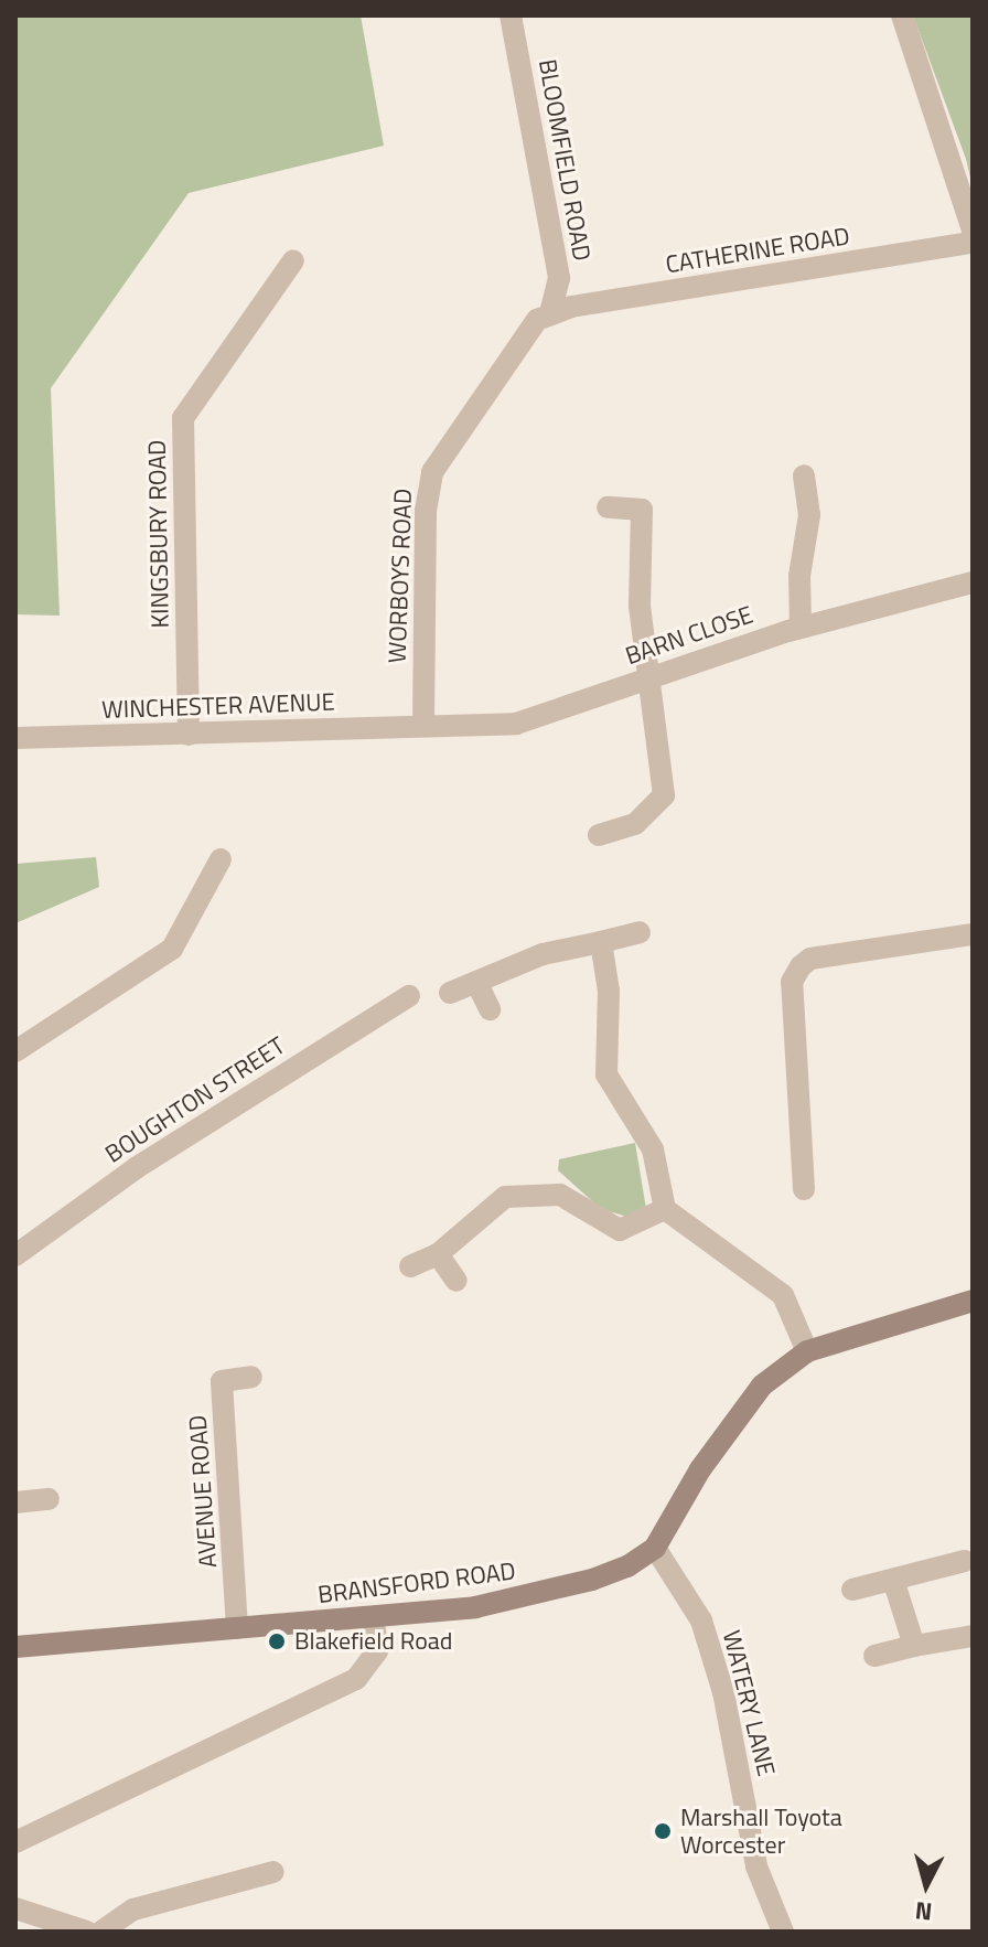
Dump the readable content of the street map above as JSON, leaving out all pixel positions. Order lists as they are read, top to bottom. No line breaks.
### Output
{"streets":{"main road":["BRANSFORD ROAD"],"street":["BLOOMFIELD ROAD","CATHERINE ROAD","KINGSBURY ROAD","WORBOYS ROAD","BARN CLOSE","WINCHESTER AVENUE","BOUGHTON STREET","AVENUE ROAD","WATERY LANE"]},"crossings":[["BLOOMFIELD ROAD","CATHERINE ROAD"],["BLOOMFIELD ROAD","WORBOYS ROAD"],["CATHERINE ROAD","WORBOYS ROAD"],["KINGSBURY ROAD","WINCHESTER AVENUE"],["WORBOYS ROAD","BARN CLOSE"],["WORBOYS ROAD","WINCHESTER AVENUE"],["BARN CLOSE","WINCHESTER AVENUE"],["AVENUE ROAD","BRANSFORD ROAD"],["BRANSFORD ROAD","WATERY LANE"]],"places":["Blakefield Road","Marshall Toyota Worcester"],"north":"bottom"}
